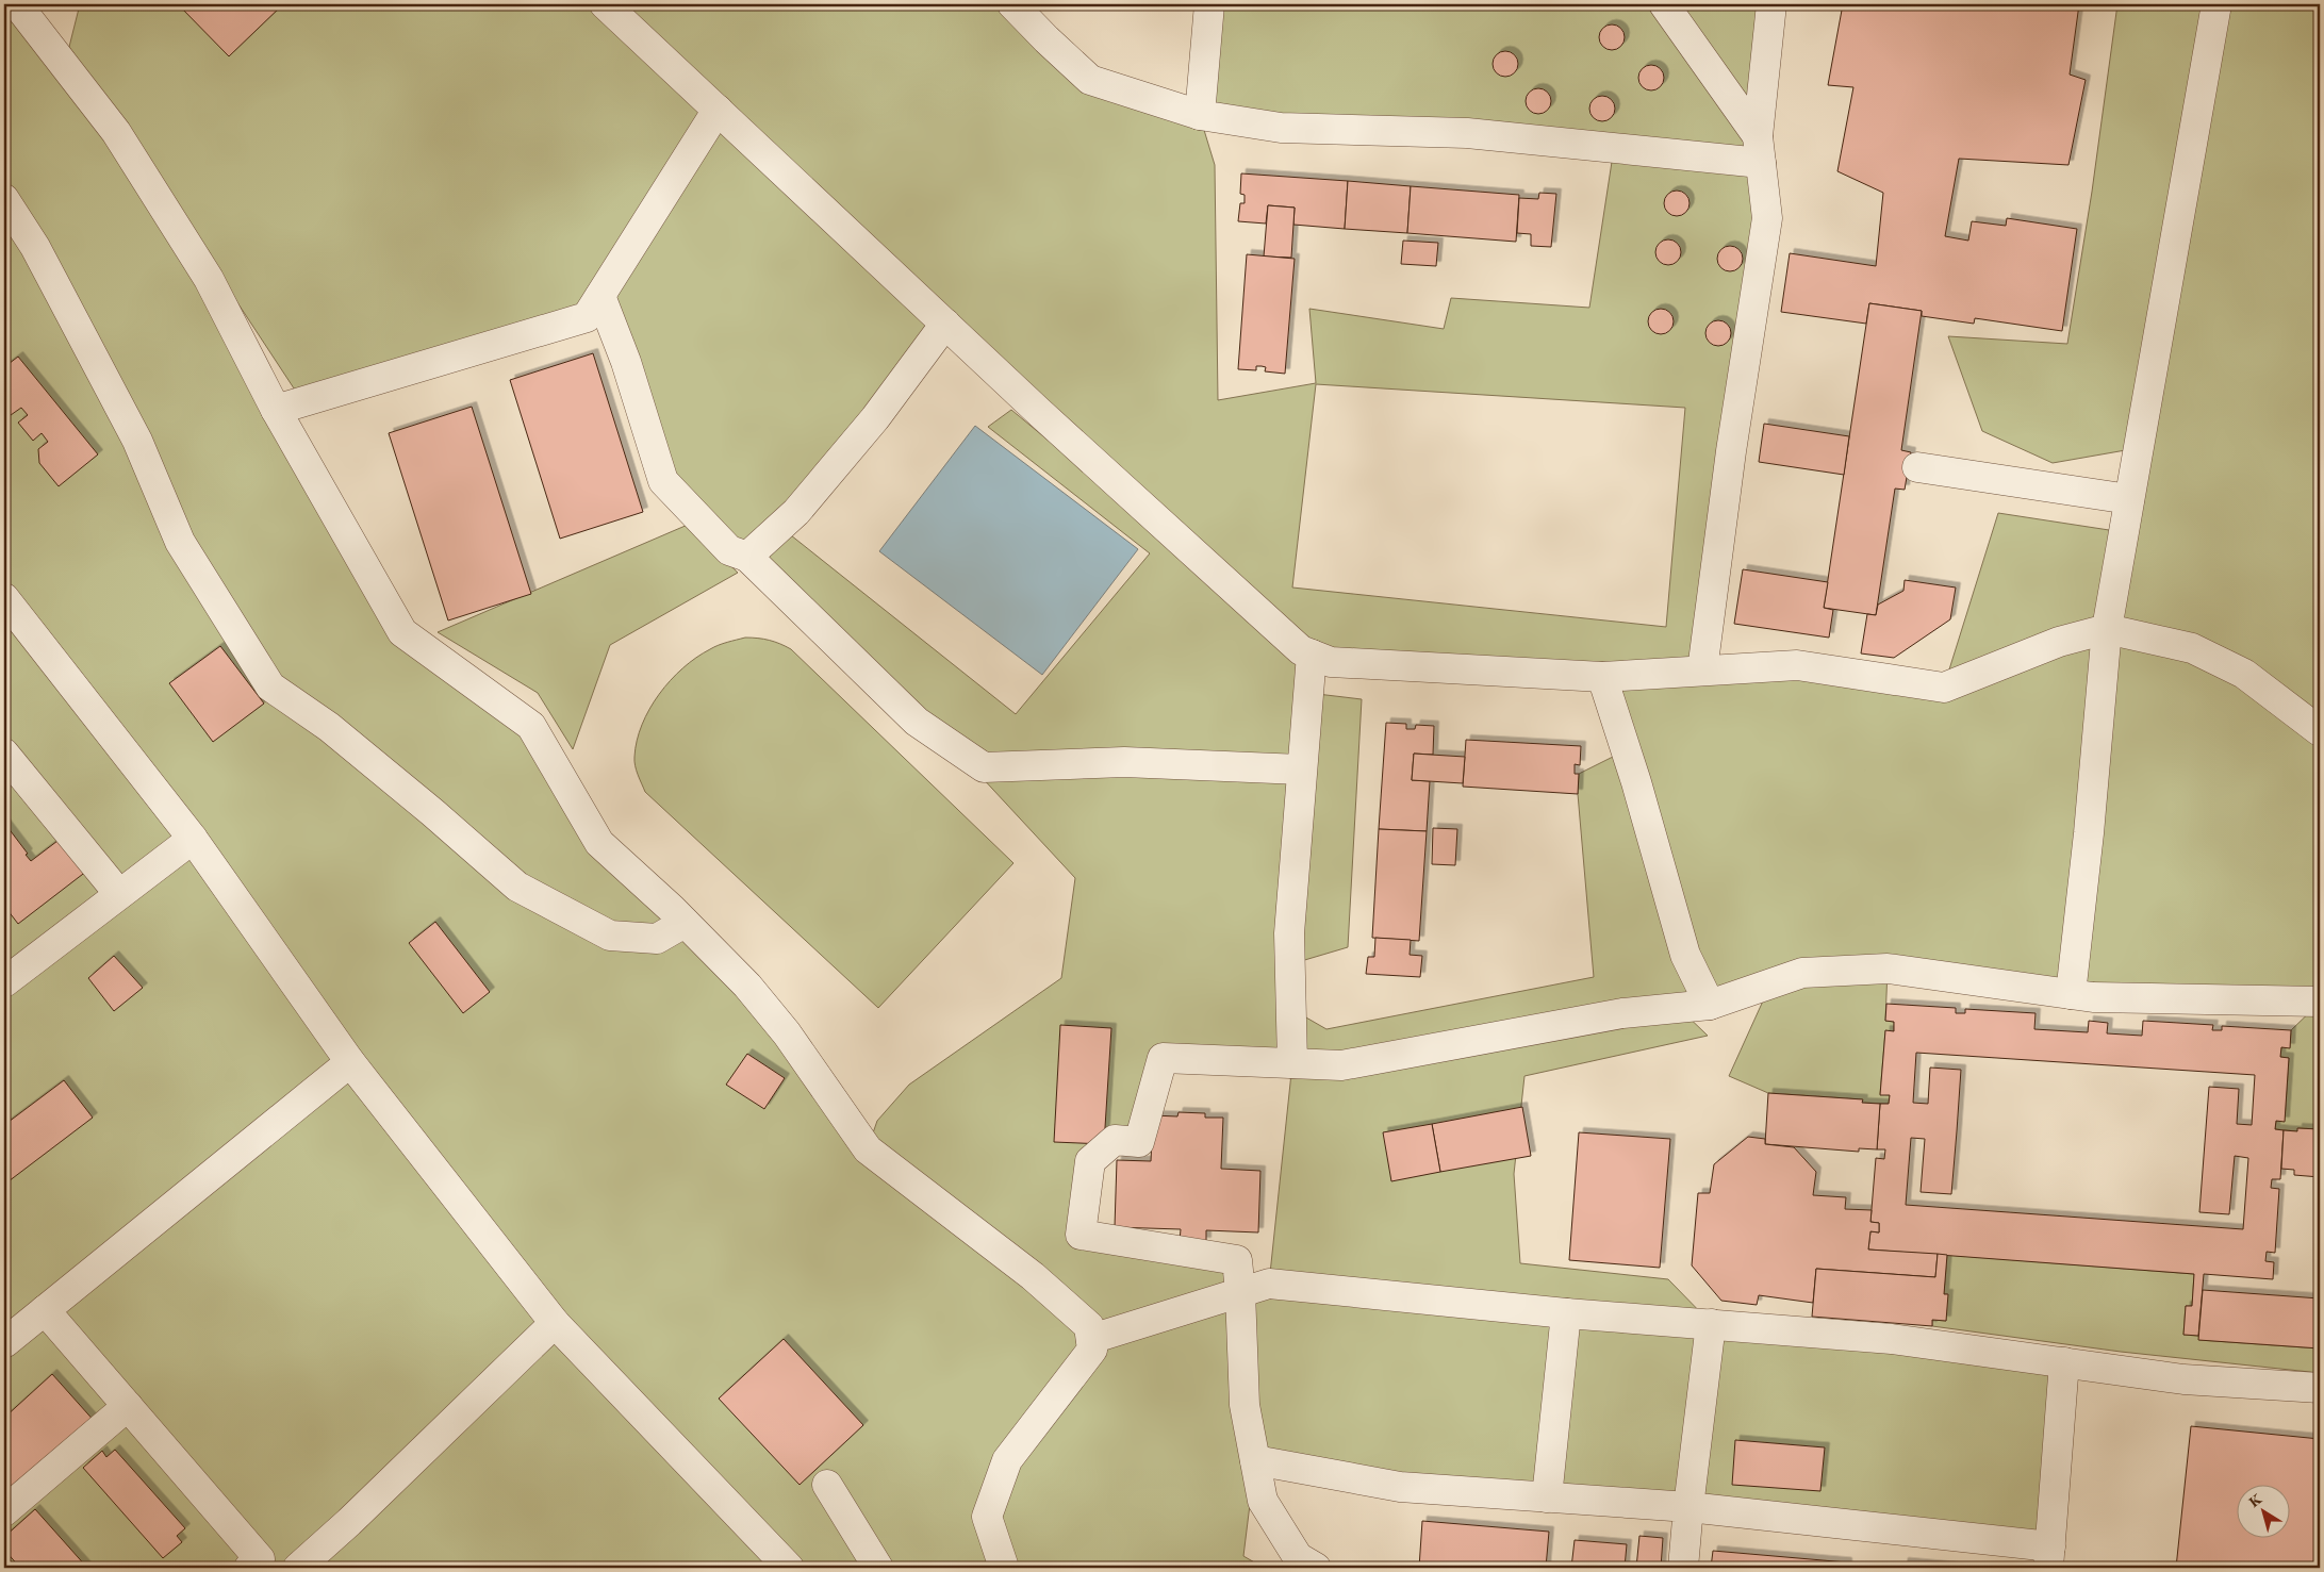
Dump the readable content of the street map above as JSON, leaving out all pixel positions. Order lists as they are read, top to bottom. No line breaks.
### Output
{"north":"top left"}
